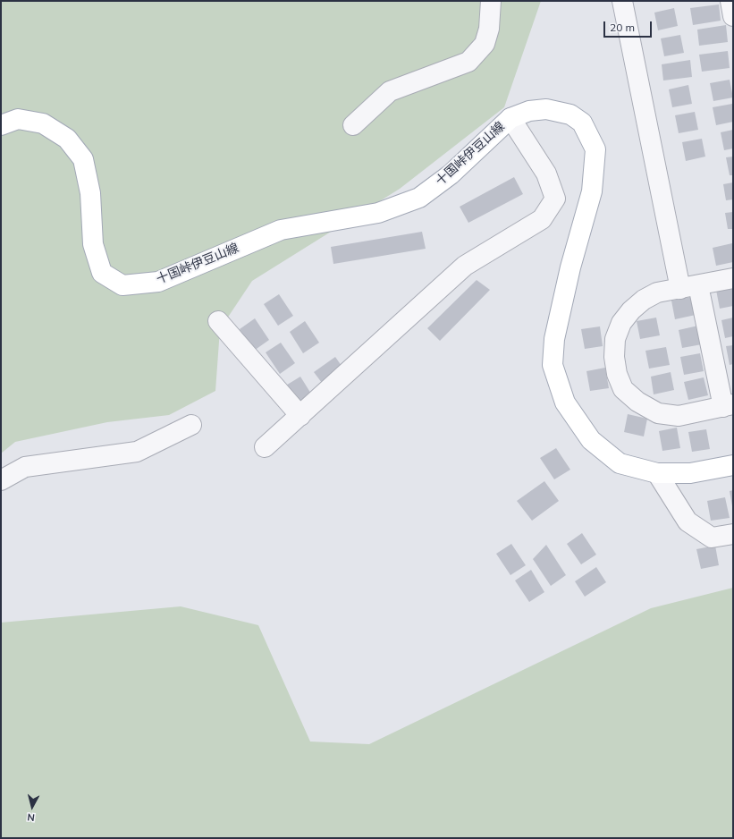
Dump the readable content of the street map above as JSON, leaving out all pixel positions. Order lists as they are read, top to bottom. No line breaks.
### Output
{"streets":{"main road":["十国峠伊豆山線"]},"scale_bar":"20 m","north":"bottom"}
